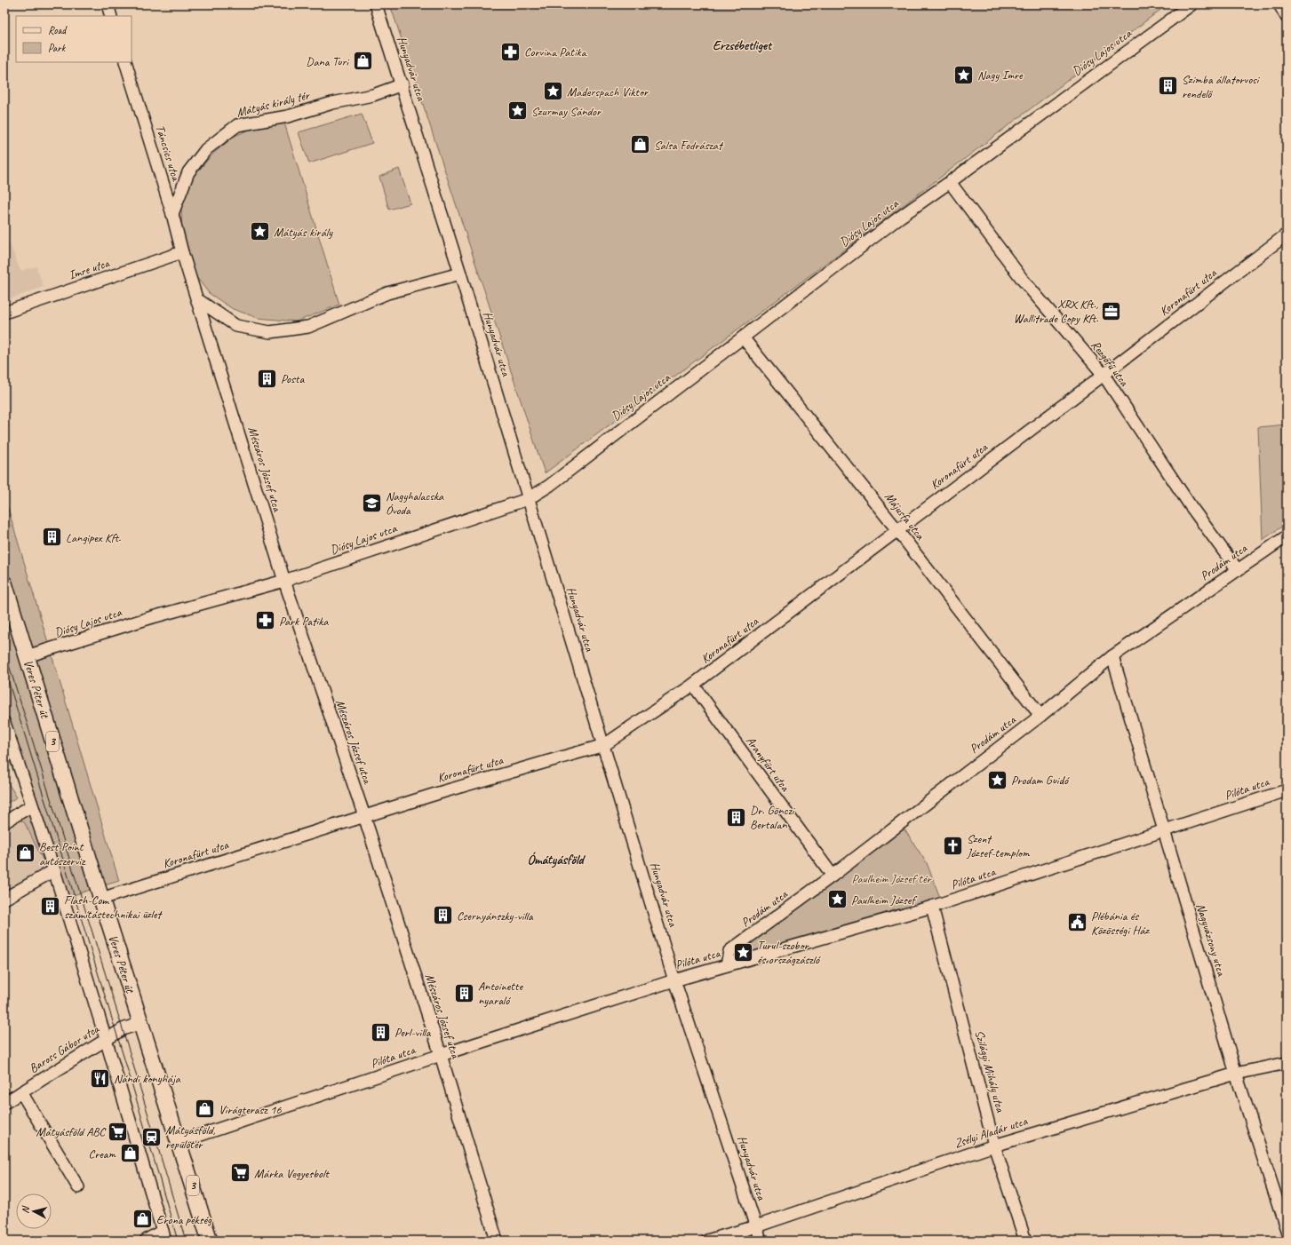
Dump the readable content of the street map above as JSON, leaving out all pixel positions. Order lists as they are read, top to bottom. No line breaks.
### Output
{"streets":{"main road":["Veres Péter út","3"],"street":["Diósy Lajos utca","Hunyadvár utca","Mátyás király tér","Táncsics utca","Imre utca","Koronafürt utca","Rezgőfű utca","Mészáros József utca","Májusfa utca","Prodám utca","Aranyfürt utca","Pilóta utca","Nagyvázsony utca","Baross Gábor utca","Szilágyi Mihály utca","Zsélyi Aladár utca"]},"crossings":[["Diósy Lajos utca","Hunyadvár utca"],["Diósy Lajos utca","Rezgőfű utca"],["Diósy Lajos utca","Mészáros József utca"],["Diósy Lajos utca","Májusfa utca"],["Diósy Lajos utca","Veres Péter út"],["Hunyadvár utca","Mátyás király tér"],["Hunyadvár utca","Koronafürt utca"],["Hunyadvár utca","Pilóta utca"],["Hunyadvár utca","Zsélyi Aladár utca"],["Mátyás király tér","Táncsics utca"],["Táncsics utca","Imre utca"],["Táncsics utca","Mészáros József utca"],["Imre utca","Mészáros József utca"],["Koronafürt utca","Rezgőfű utca"],["Koronafürt utca","Mészáros József utca"],["Koronafürt utca","Májusfa utca"],["Koronafürt utca","Veres Péter út"],["Koronafürt utca","Aranyfürt utca"],["Rezgőfű utca","Prodám utca"],["Mészáros József utca","Pilóta utca"],["Májusfa utca","Prodám utca"],["Prodám utca","Aranyfürt utca"],["Prodám utca","Pilóta utca"],["Prodám utca","Nagyvázsony utca"],["Veres Péter út","Pilóta utca"],["Veres Péter út","Baross Gábor utca"],["Pilóta utca","Nagyvázsony utca"],["Pilóta utca","Szilágyi Mihály utca"],["Nagyvázsony utca","Zsélyi Aladár utca"],["Szilágyi Mihály utca","Zsélyi Aladár utca"]],"districts":["Erzsébetliget","Ómátyásföld"],"parks":["Paulheim József tér"],"places":{"pharmacy":["Corvina Patika","Park Patika"],"shop":["Dana Turi","Salsa Fodrászat","Best Point autószerviz","Virágterasz 16","Cream","Erona pékség"],"place":["Nagy Imre","Maderspach Viktor","Szurmay Sándor","Mátyás király","Prodam Guidó","Paulheim József","Turul-szobor és országzászló"],"building":["Szimba állatorvosi rendelő","Posta","Langipex Kft.","Dr. Gönczi Bertalan","Flash-Com számítástechnikai üzlet","Csernyánszky-villa","Antoinette nyaraló","Perl-villa"],"office":["XRX Kft., Wallitrade Copy Kft."],"school or university":["Nagyhalacska Óvoda"],"church":["Szent József-templom"],"public building":["Plébánia és Közösségi Ház"],"restaurant":["Nándi konyhája"],"supermarket":["Mátyásföld ABC","Márka Vegyesbolt"],"station":["Mátyásföld, repülőtér"]},"legend":["Road","Park"],"north":"left"}
